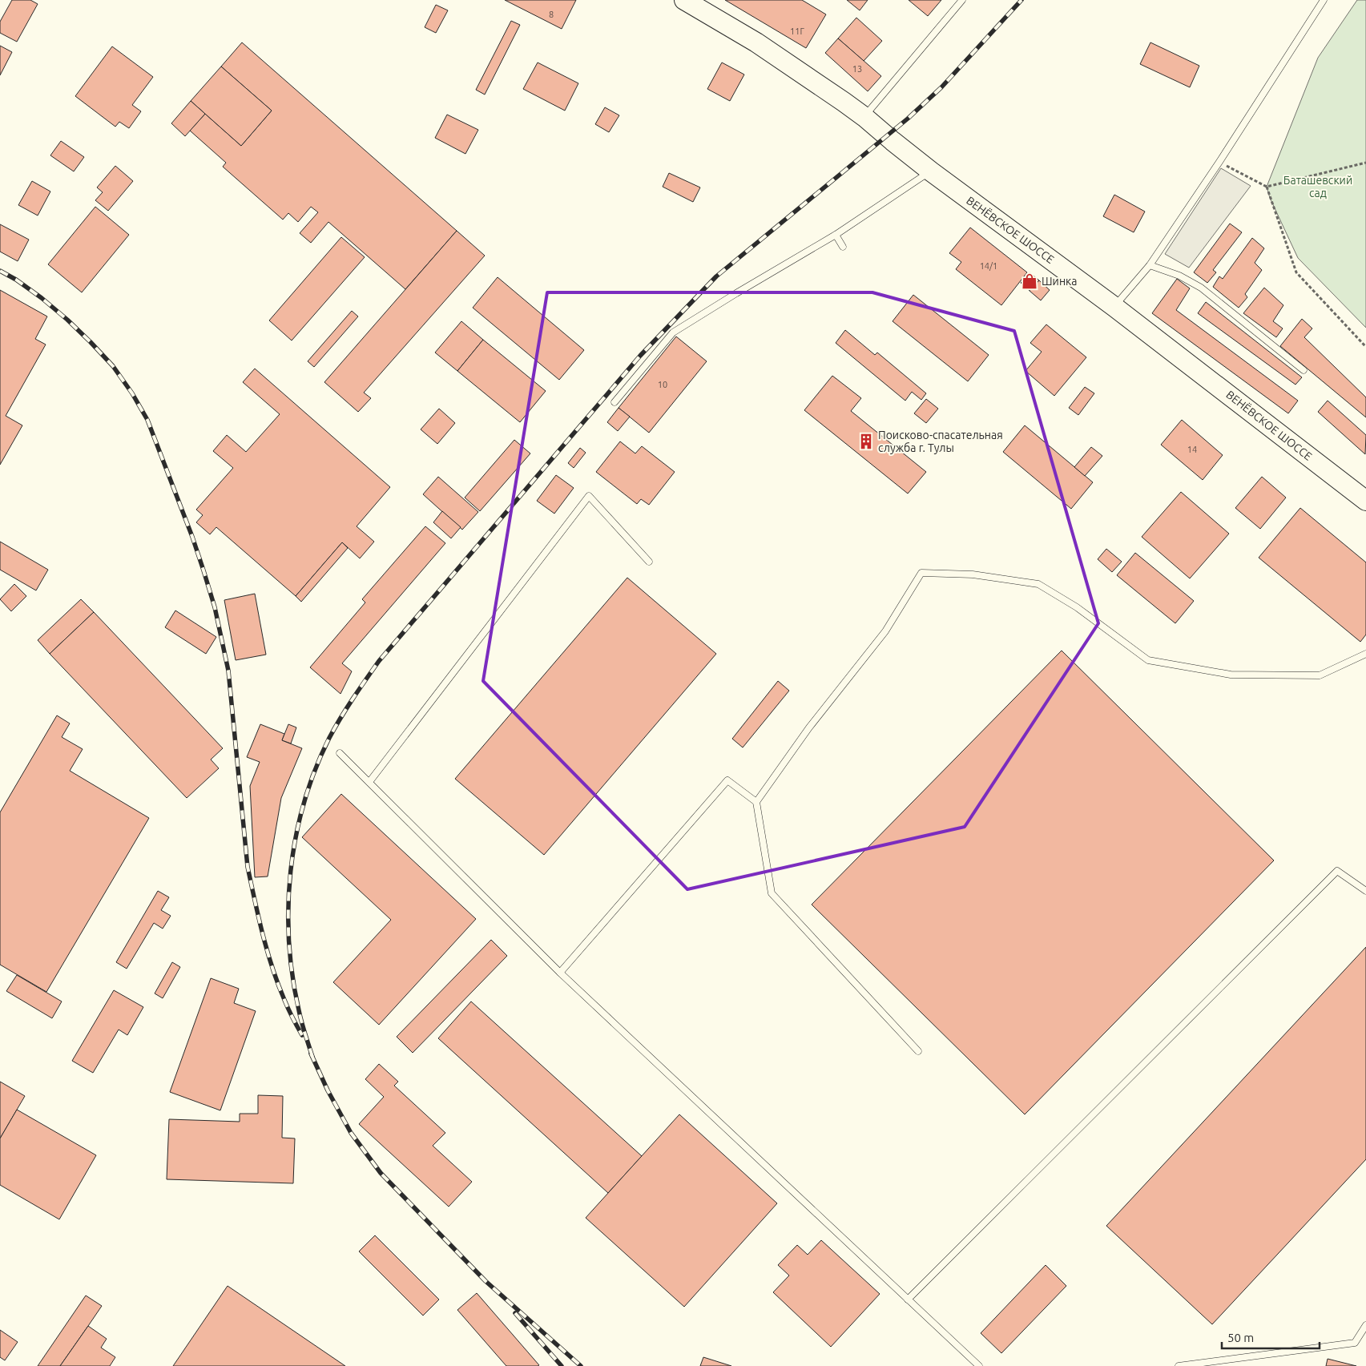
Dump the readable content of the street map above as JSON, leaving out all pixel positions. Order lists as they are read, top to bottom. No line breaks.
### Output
{"streets":{"main road":["ВЕНЁВСКОЕ ШОССЕ"]},"parks":["Баташевский сад"],"places":{"shop":["Шинка"],"building":["Поисково-спасательная служба г. Тулы"]},"house_numbers":["8","11Г","13","14/1","10","14"],"scale_bar":"50 m"}
